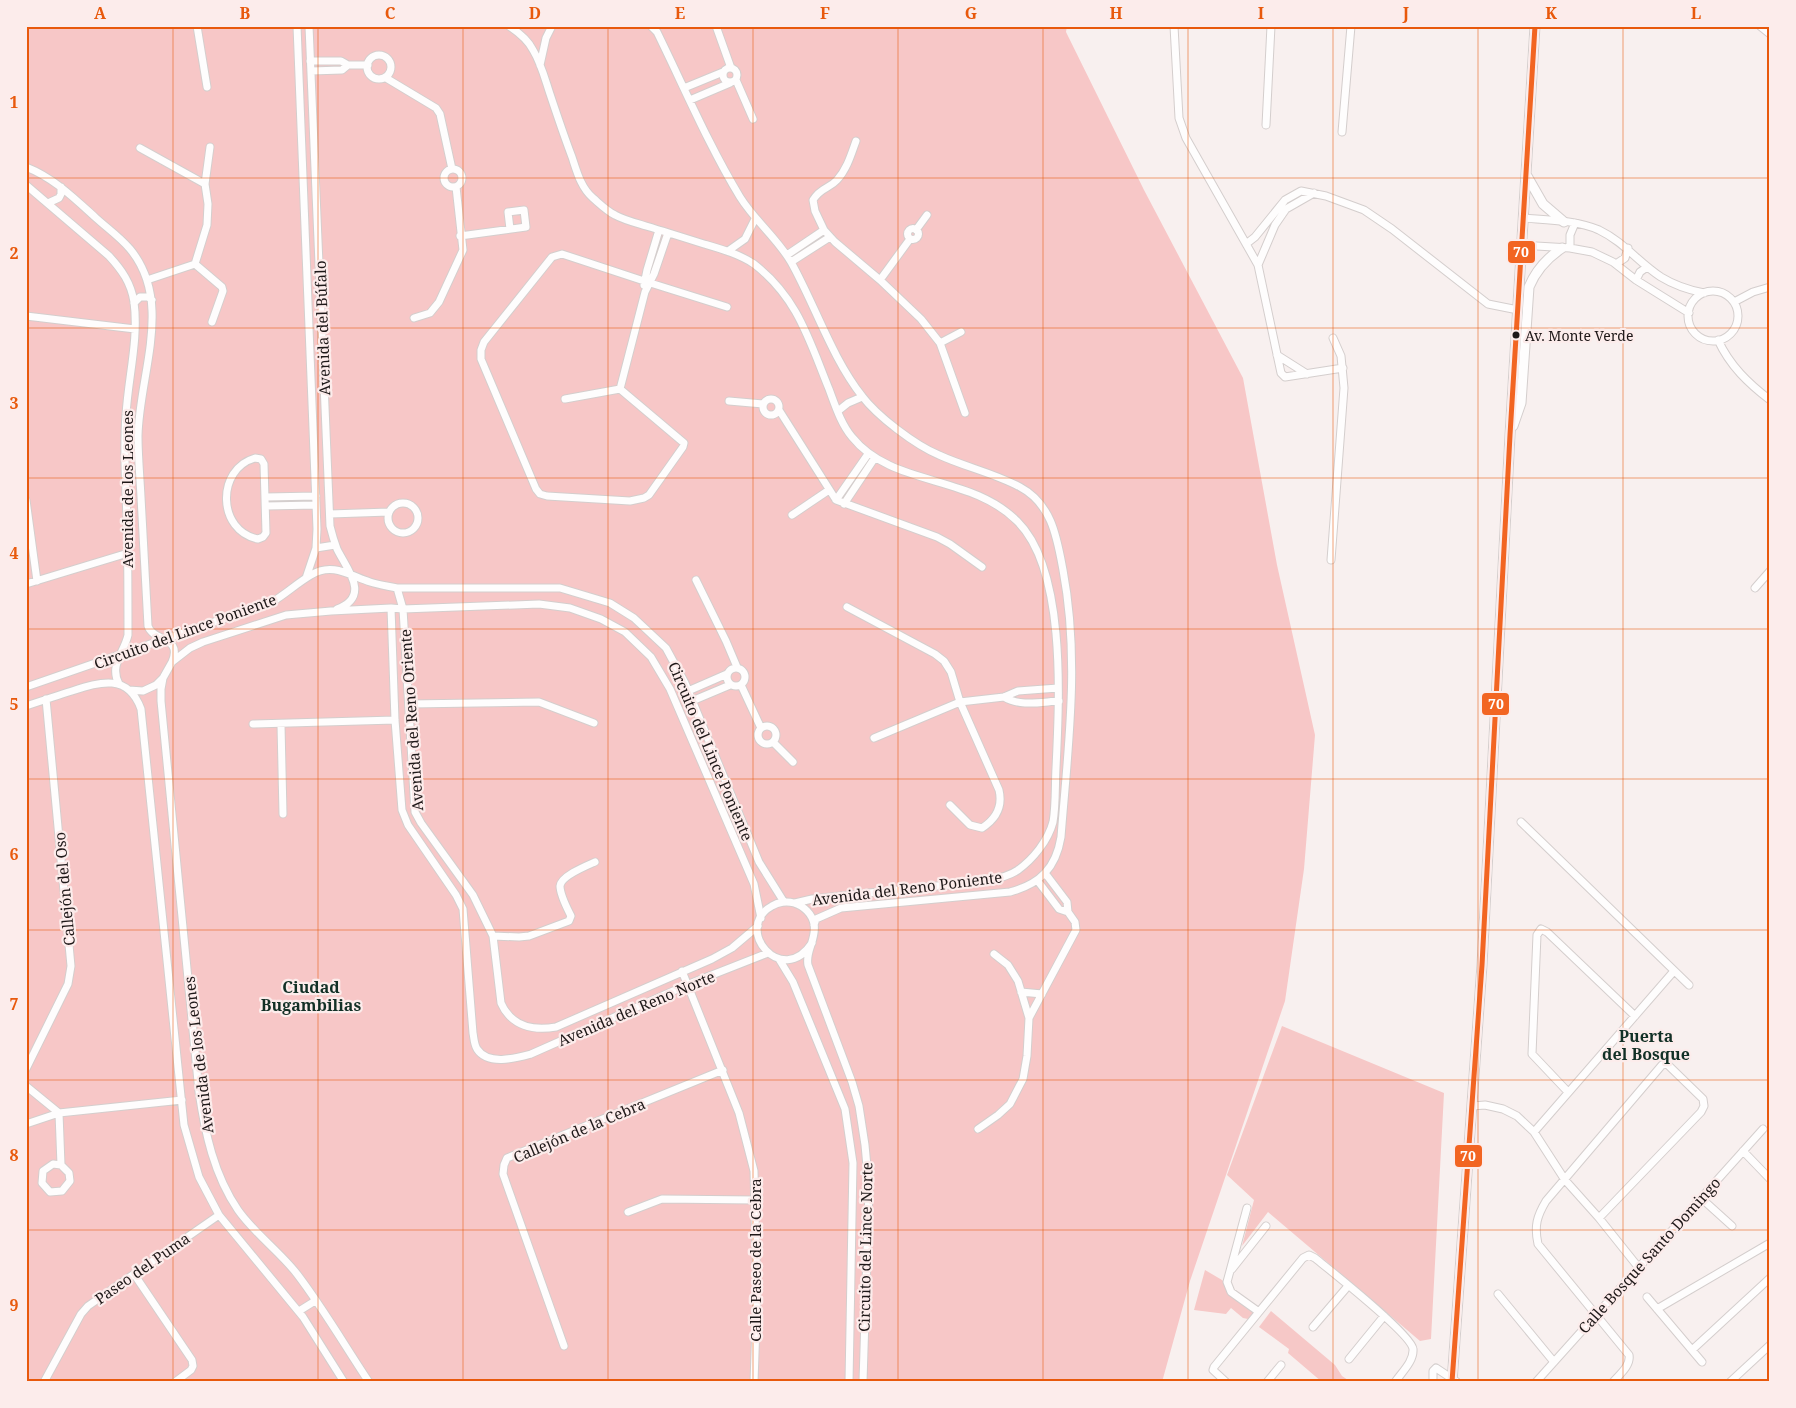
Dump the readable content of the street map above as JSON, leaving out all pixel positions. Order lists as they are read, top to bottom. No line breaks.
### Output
{"streets":{"street":["Avenida del Búfalo","Avenida de los Leones","Circuito del Lince Poniente","Avenida del Reno Oriente","Avenida del Reno Poniente","Callejón del Oso","Avenida del Reno Norte","Callejón de la Cebra","Circuito del Lince Norte","Calle Bosque Santo Domingo","Calle Paseo de la Cebra","Paseo del Puma"]},"crossings":[["Avenida del Búfalo","Circuito del Lince Poniente"],["Avenida de los Leones","Circuito del Lince Poniente"],["Avenida de los Leones","Paseo del Puma"],["Circuito del Lince Poniente","Avenida del Reno Oriente"],["Circuito del Lince Poniente","Avenida del Reno Poniente"],["Circuito del Lince Poniente","Callejón del Oso"],["Circuito del Lince Poniente","Avenida del Reno Norte"],["Circuito del Lince Poniente","Circuito del Lince Norte"],["Avenida del Reno Oriente","Avenida del Reno Norte"],["Avenida del Reno Poniente","Avenida del Reno Norte"],["Avenida del Reno Poniente","Circuito del Lince Norte"],["Avenida del Reno Norte","Circuito del Lince Norte"],["Avenida del Reno Norte","Calle Paseo de la Cebra"],["Callejón de la Cebra","Calle Paseo de la Cebra"]],"districts":["Ciudad Bugambilias","Puerta del Bosque"],"places":["Av. Monte Verde"],"lines":["transit line 70"],"grid":{"columns":["A","B","C","D","E","F","G","H","I","J","K","L"],"rows":["1","2","3","4","5","6","7","8","9"]}}
